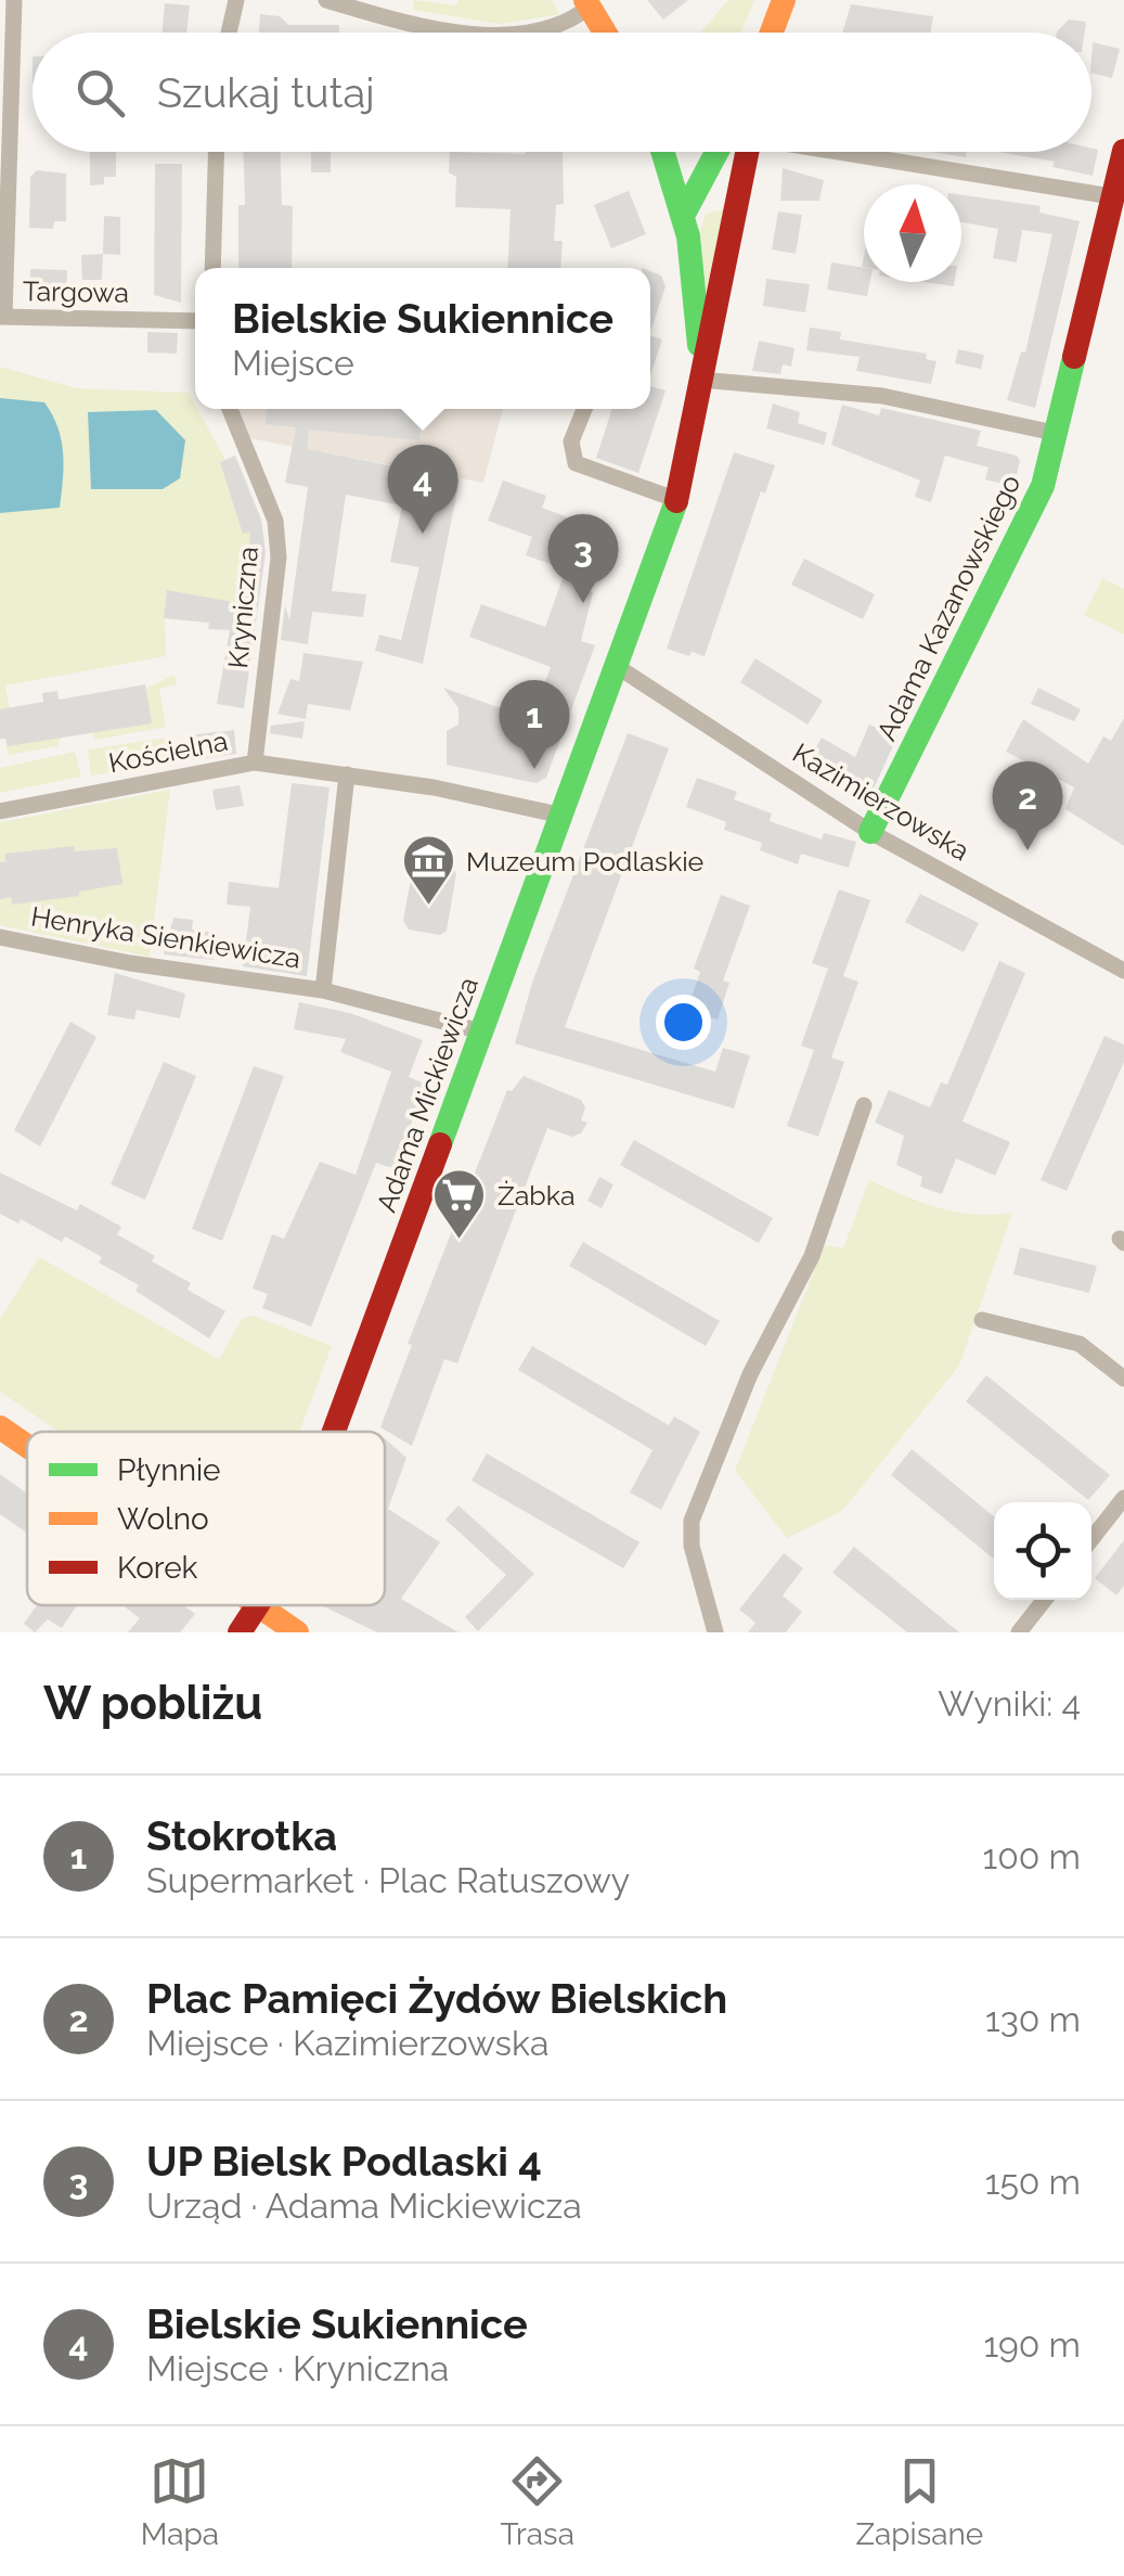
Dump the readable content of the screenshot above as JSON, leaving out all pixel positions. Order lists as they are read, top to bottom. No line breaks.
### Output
{"streets":{"main road":["Adama Kazanowskiego","Adama Mickiewicza"],"street":["Targowa","Kryniczna","Kościelna","Kazimierzowska","Henryka Sienkiewicza"]},"crossings":[["Kryniczna","Kościelna"],["Adama Kazanowskiego","Kazimierzowska"],["Kościelna","Adama Mickiewicza"],["Kazimierzowska","Adama Mickiewicza"],["Henryka Sienkiewicza","Adama Mickiewicza"]],"places":{"museum":["Muzeum Podlaskie"],"supermarket":["Żabka"]},"legend":["Płynnie","Wolno","Korek"],"north":"top","page":{"search":"Szukaj tutaj","popup":["Bielskie Sukiennice","Miejsce"],"pins":["4","3","1","2"],"heading":["W pobliżu","Wyniki: 4"],"list":[{"mark":"1","name":"Stokrotka","note":"Supermarket · Plac Ratuszowy","value":"100 m"},{"mark":"2","name":"Plac Pamięci Żydów Bielskich","note":"Miejsce · Kazimierzowska","value":"130 m"},{"mark":"3","name":"UP Bielsk Podlaski 4","note":"Urząd · Adama Mickiewicza","value":"150 m"},{"mark":"4","name":"Bielskie Sukiennice","note":"Miejsce · Kryniczna","value":"190 m"}],"nav":["Mapa","Trasa","Zapisane"]}}
